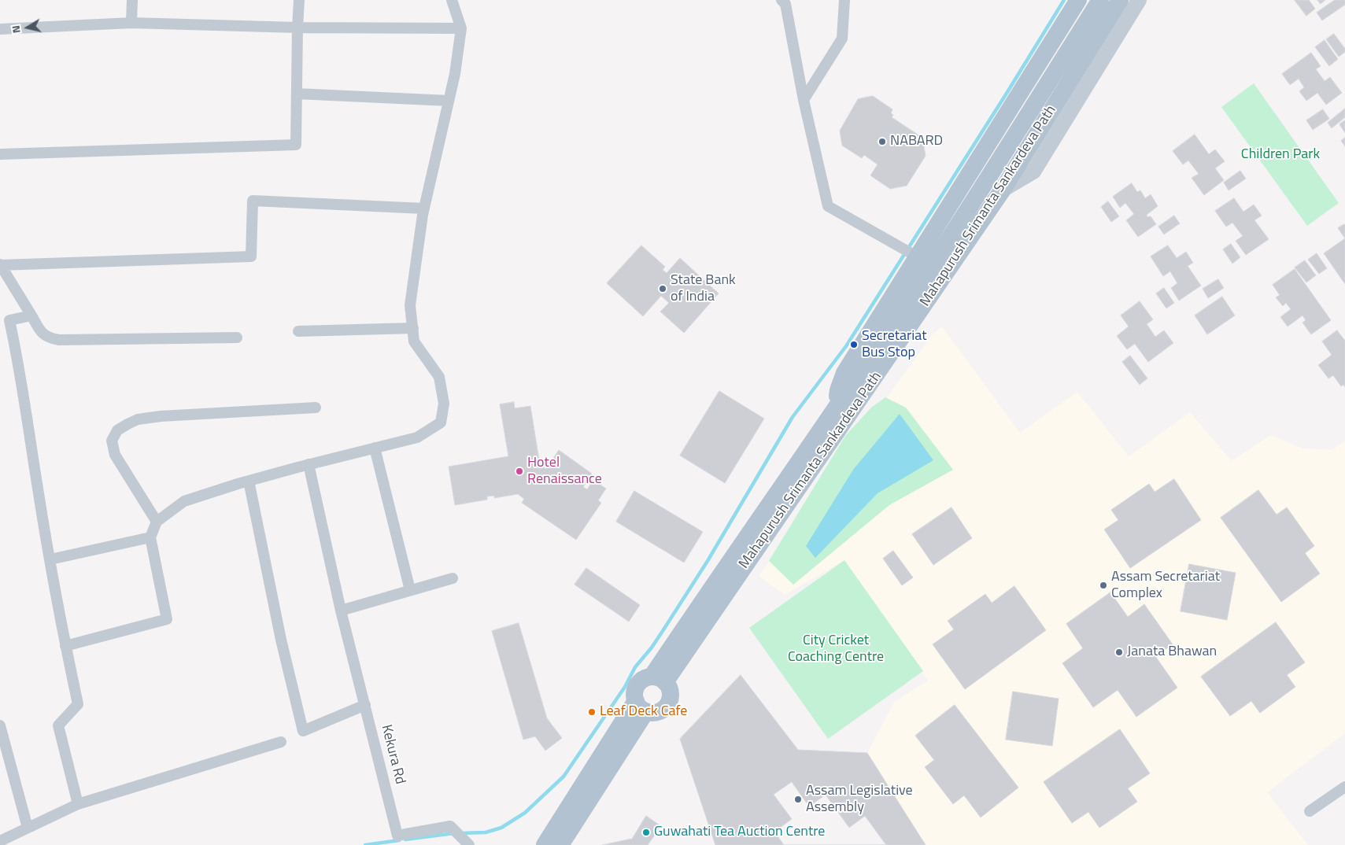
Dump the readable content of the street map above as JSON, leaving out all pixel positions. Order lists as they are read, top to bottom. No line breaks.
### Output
{"streets":{"main road":["Mahapurush Srimanta Sankardeva Path"],"street":["Kekura Rd"]},"parks":["Children Park","City Cricket Coaching Centre"],"places":["NABARD","State Bank of India","Secretariat Bus Stop","Hotel Renaissance","Assam Secretariat Complex","Janata Bhawan","Leaf Deck Cafe","Assam Legislative Assembly","Guwahati Tea Auction Centre"],"north":"left"}
